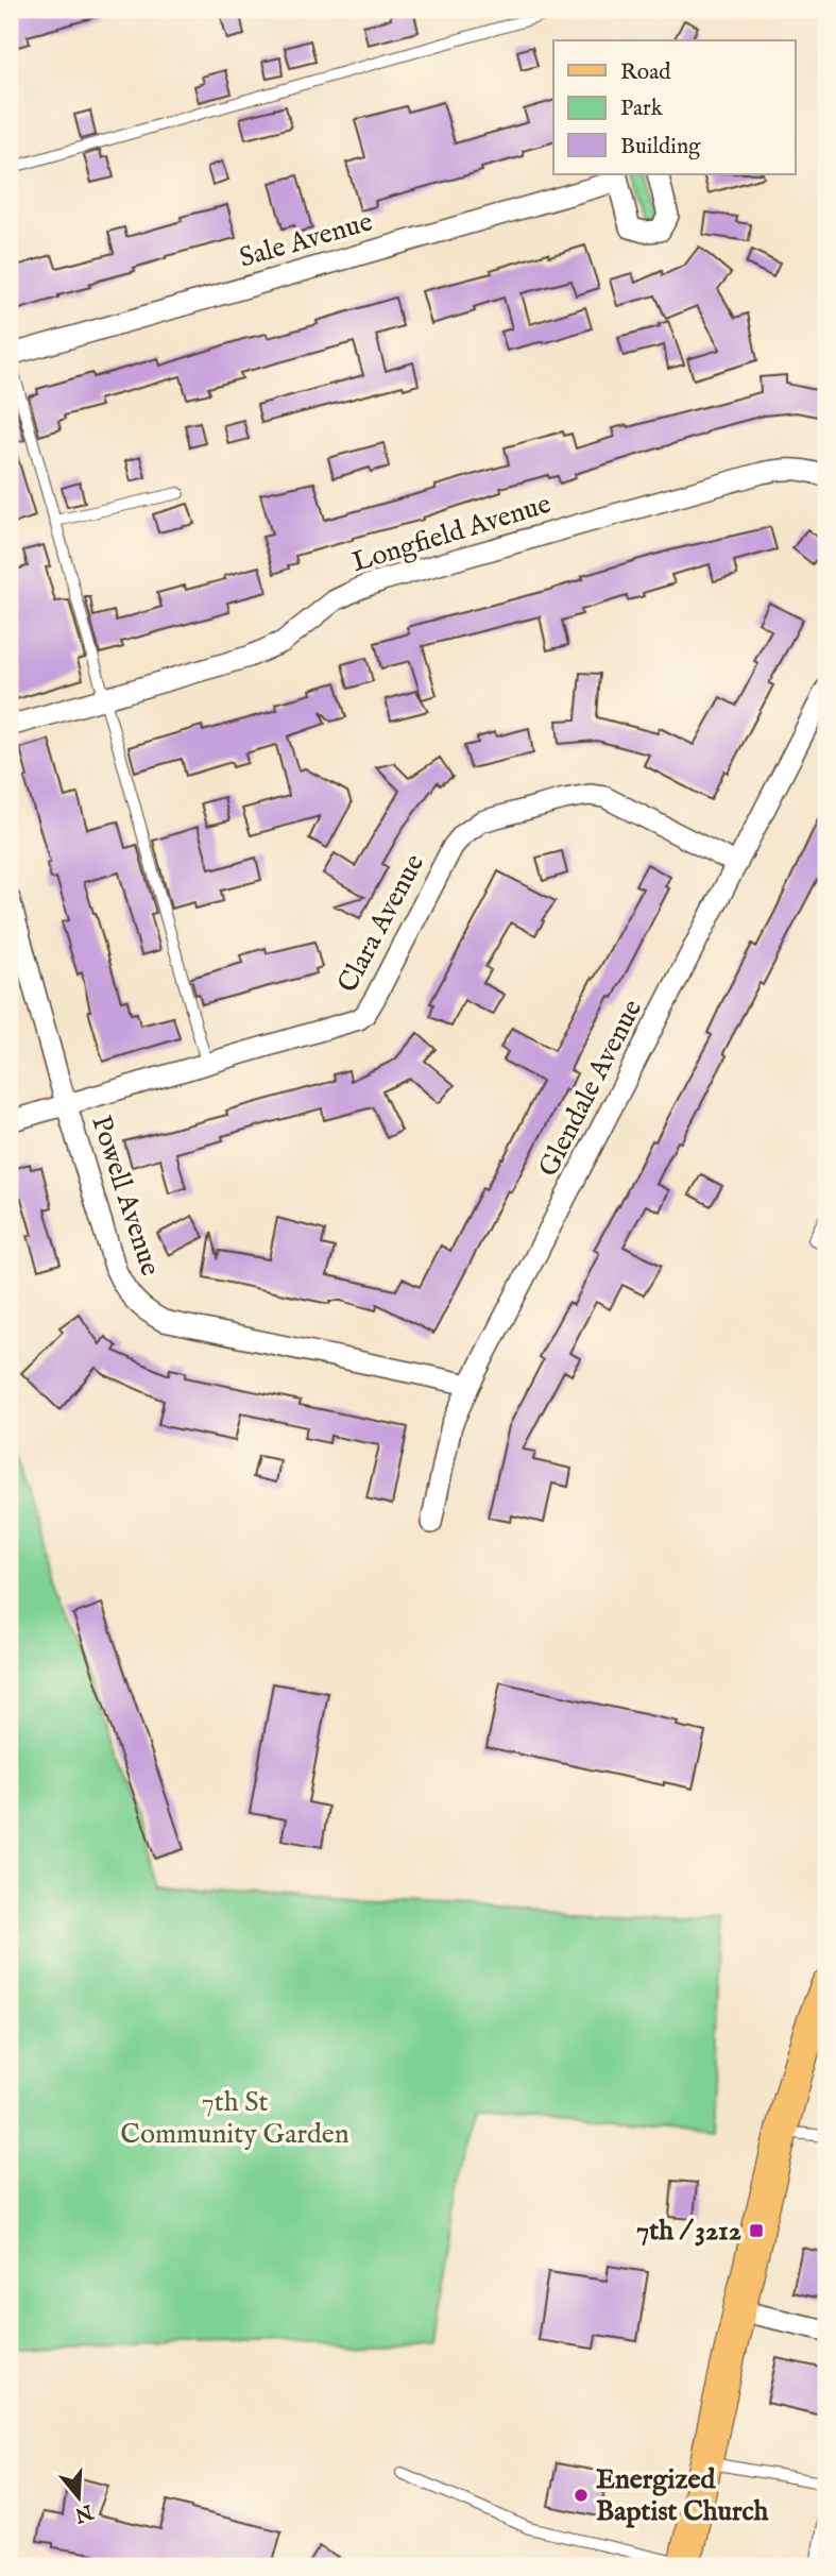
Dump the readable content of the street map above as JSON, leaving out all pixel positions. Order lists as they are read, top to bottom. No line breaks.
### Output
{"streets":{"street":["Sale Avenue","Longfield Avenue","Clara Avenue","Glendale Avenue","Powell Avenue"]},"crossings":[["Clara Avenue","Glendale Avenue"],["Clara Avenue","Powell Avenue"],["Glendale Avenue","Powell Avenue"]],"parks":["7th St Community Garden"],"places":{"transit":["7th / 3212"],"other":["Energized Baptist Church"]},"legend":["Road","Park","Building"],"north":"bottom"}
